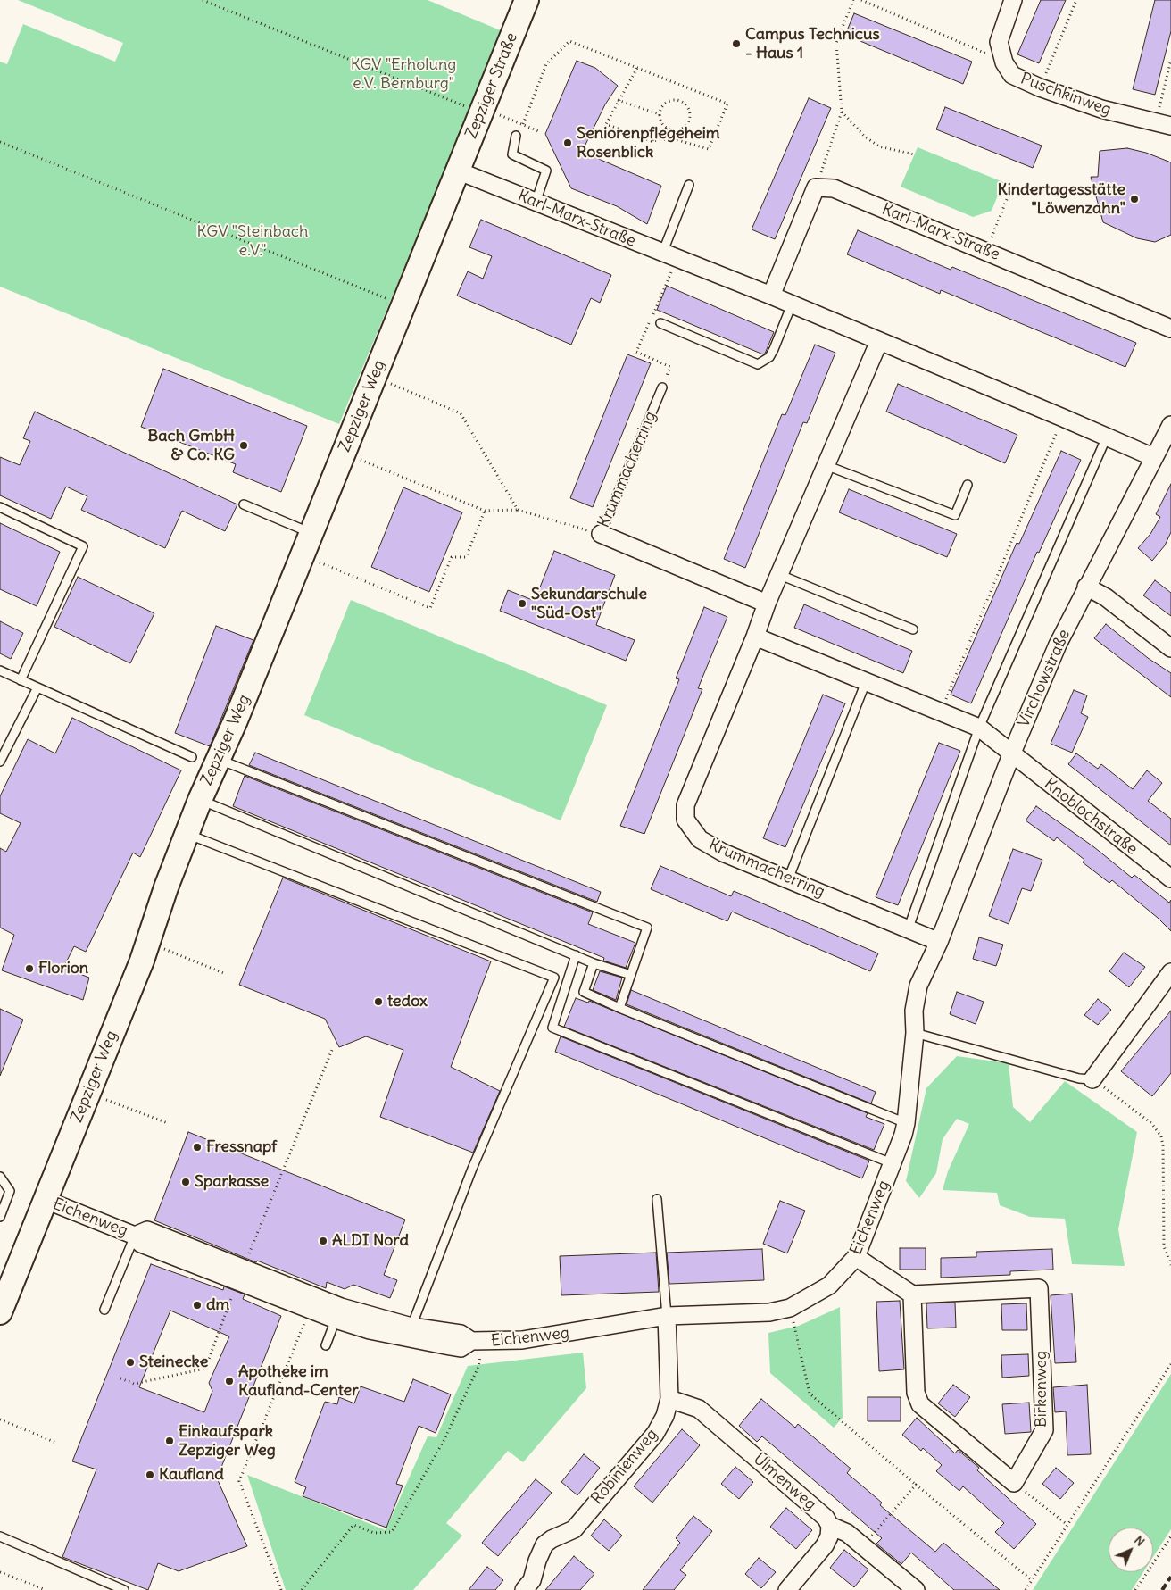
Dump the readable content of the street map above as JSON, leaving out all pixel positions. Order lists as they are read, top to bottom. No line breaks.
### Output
{"streets":{"street":["Zepziger Straße","Puschkinweg","Karl-Marx-Straße","Zepziger Weg","Krummacherring","Virchowstraße","Knoblochstraße","Eichenweg","Birkenweg","Robinienweg","Ulmenweg"]},"crossings":[["Zepziger Straße","Karl-Marx-Straße"],["Zepziger Straße","Zepziger Weg"],["Karl-Marx-Straße","Zepziger Weg"],["Karl-Marx-Straße","Krummacherring"],["Karl-Marx-Straße","Virchowstraße"],["Zepziger Weg","Eichenweg"],["Krummacherring","Virchowstraße"],["Krummacherring","Eichenweg"],["Virchowstraße","Knoblochstraße"],["Virchowstraße","Eichenweg"],["Eichenweg","Robinienweg"],["Robinienweg","Ulmenweg"]],"parks":["KGV \"Erholung e.V. Bernburg\"","KGV \"Steinbach e.V.\""],"places":["Campus Technicus - Haus 1","Seniorenpflegeheim Rosenblick","Kindertagesstätte \"Löwenzahn\"","Bach GmbH & Co. KG","Sekundarschule \"Süd-Ost\"","Florion","tedox","Fressnapf","Sparkasse","ALDI Nord","dm","Steinecke","Apotheke im Kaufland-Center","Einkaufspark Zepziger Weg","Kaufland"],"north":"top right"}
